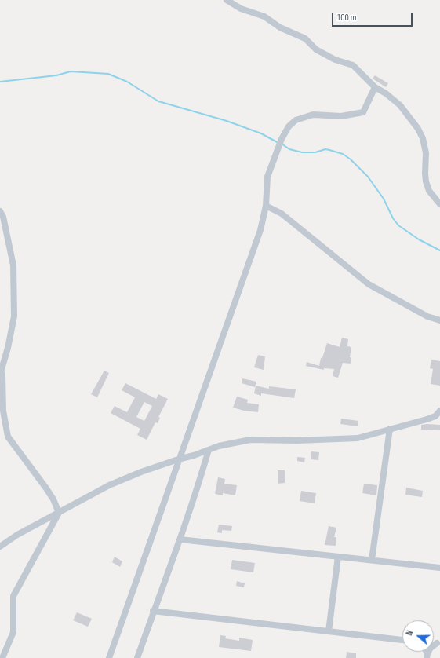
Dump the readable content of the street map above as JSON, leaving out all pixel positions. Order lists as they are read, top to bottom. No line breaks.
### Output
{"scale_bar":"100 m","north":"left"}
